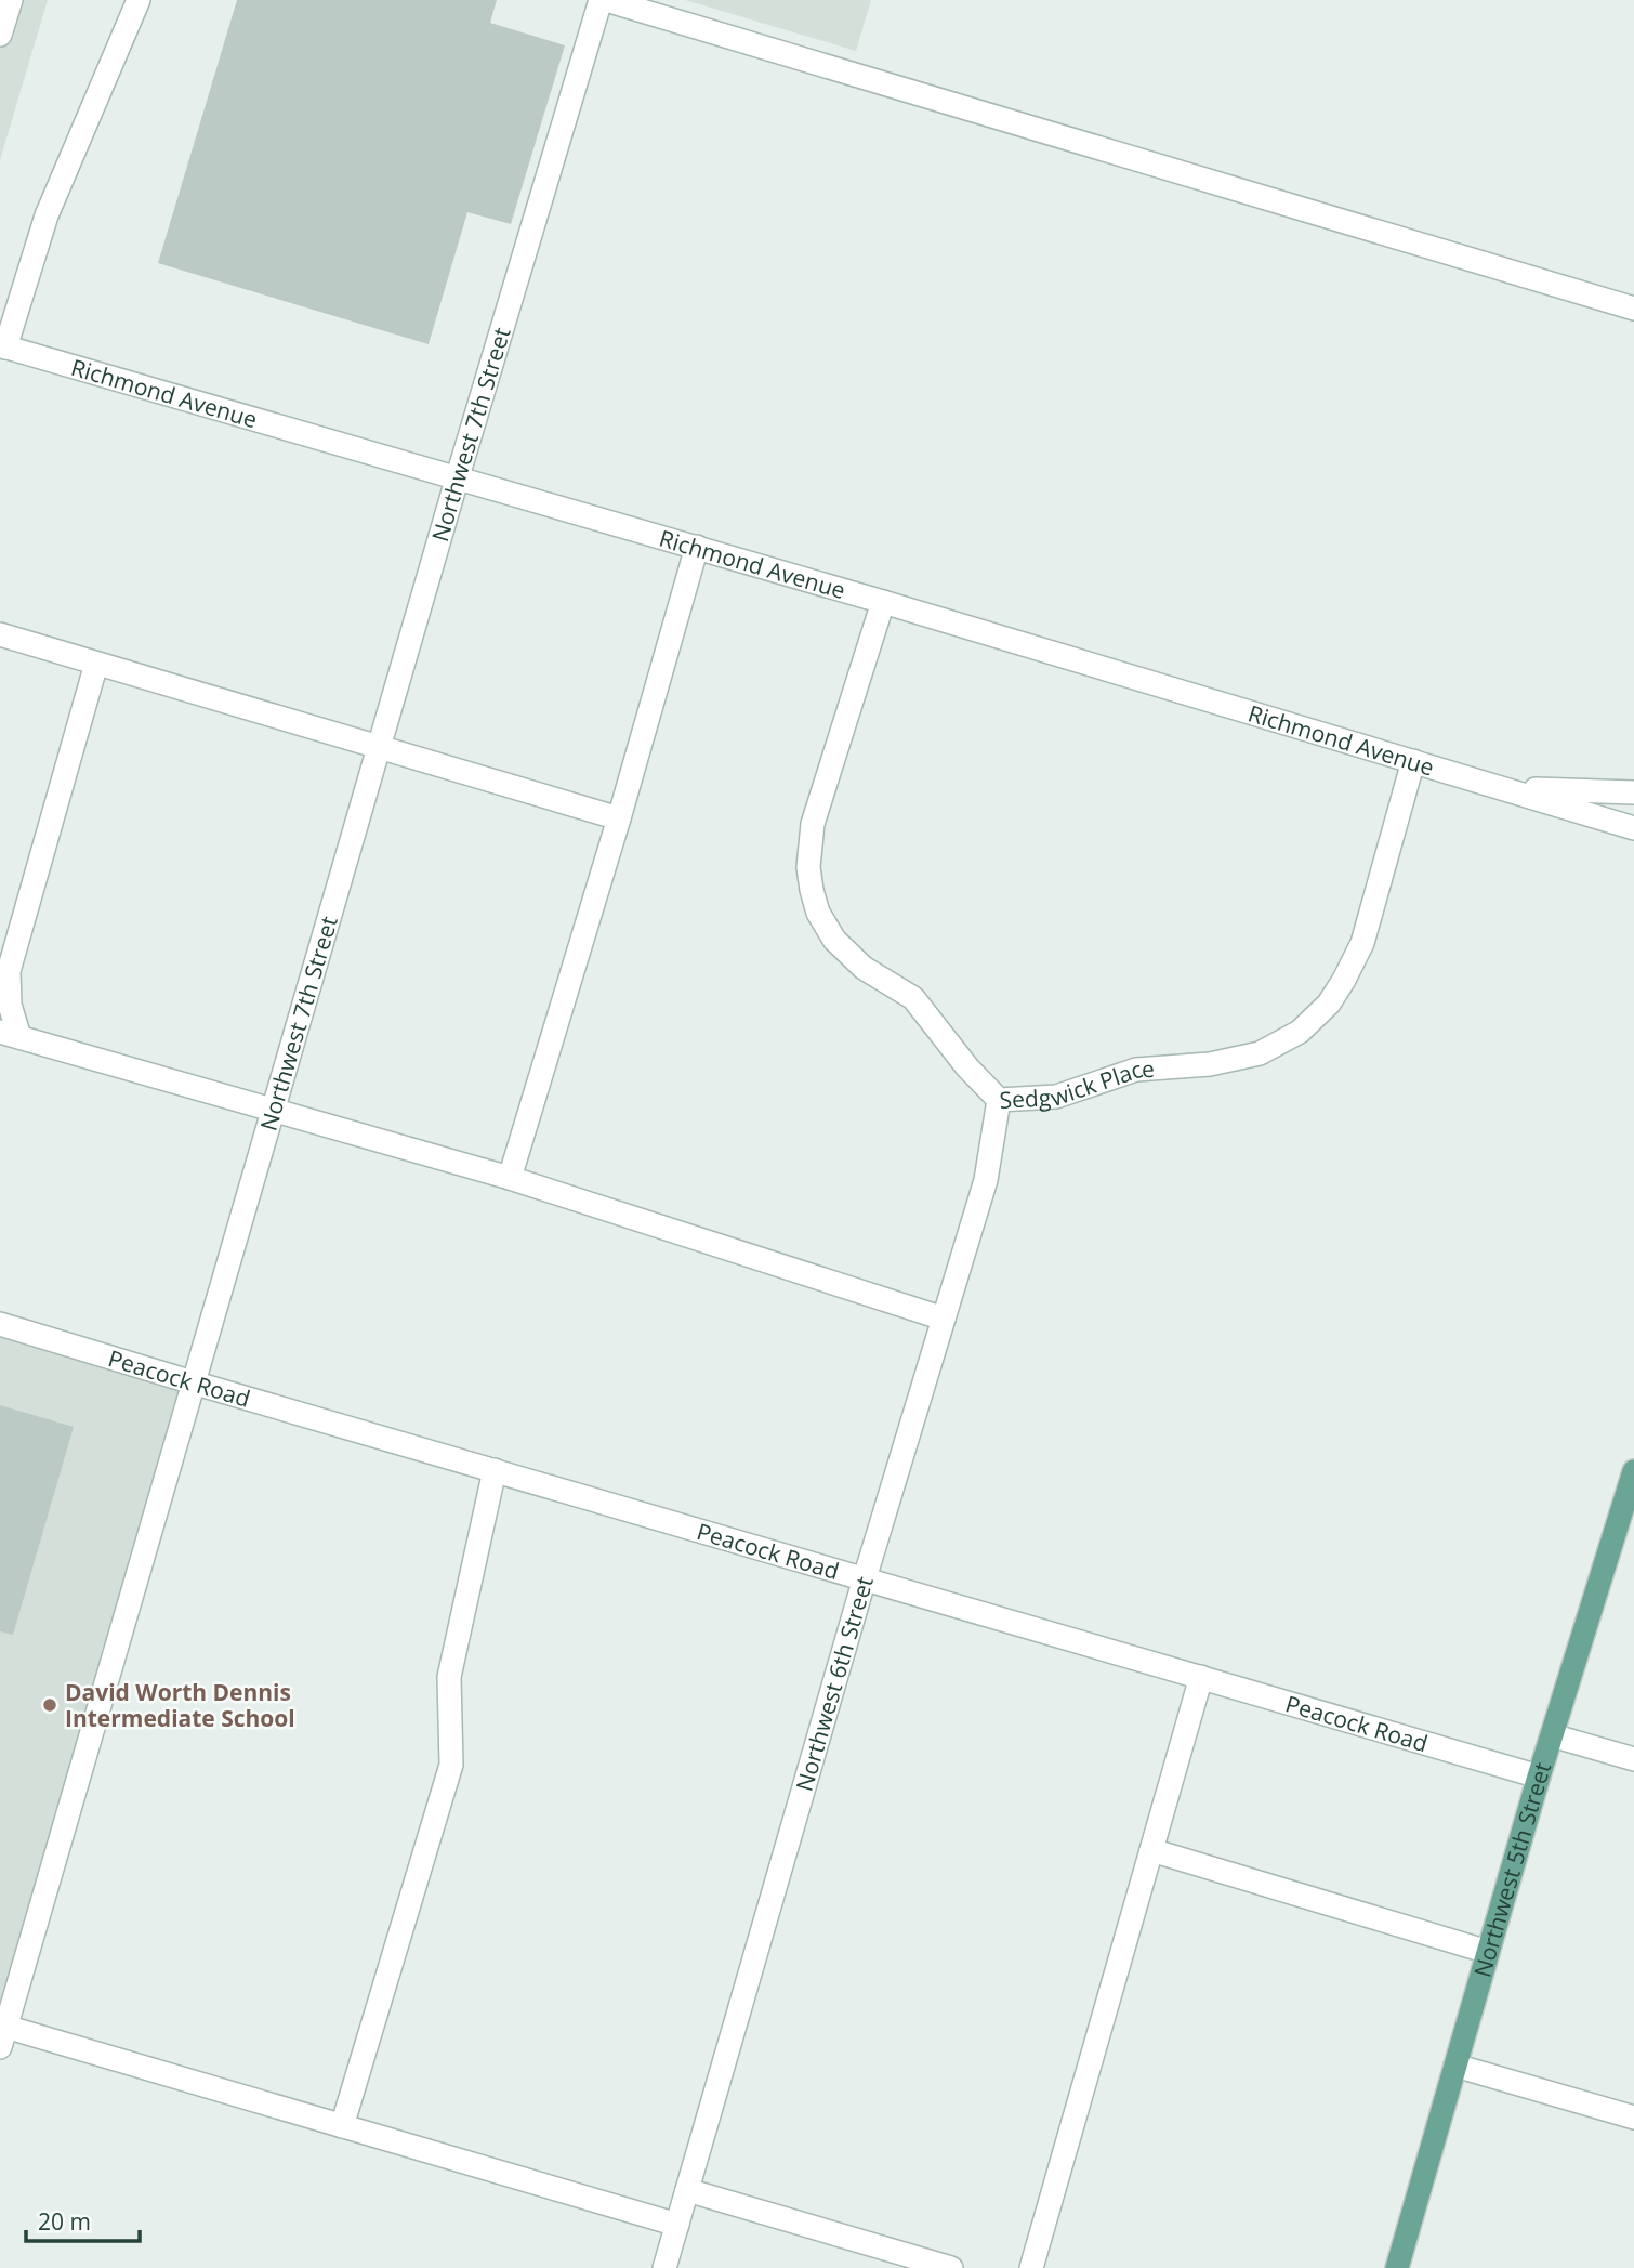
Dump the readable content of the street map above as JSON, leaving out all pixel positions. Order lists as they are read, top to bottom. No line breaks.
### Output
{"streets":{"main road":["Northwest 5th Street"],"street":["Richmond Avenue","Northwest 7th Street","Sedgwick Place","Peacock Road","Northwest 6th Street"]},"crossings":[["Richmond Avenue","Northwest 7th Street"],["Richmond Avenue","Sedgwick Place"],["Northwest 7th Street","Peacock Road"],["Sedgwick Place","Northwest 6th Street"],["Peacock Road","Northwest 6th Street"],["Peacock Road","Northwest 5th Street"]],"places":["David Worth Dennis Intermediate School"],"scale_bar":"20 m"}
